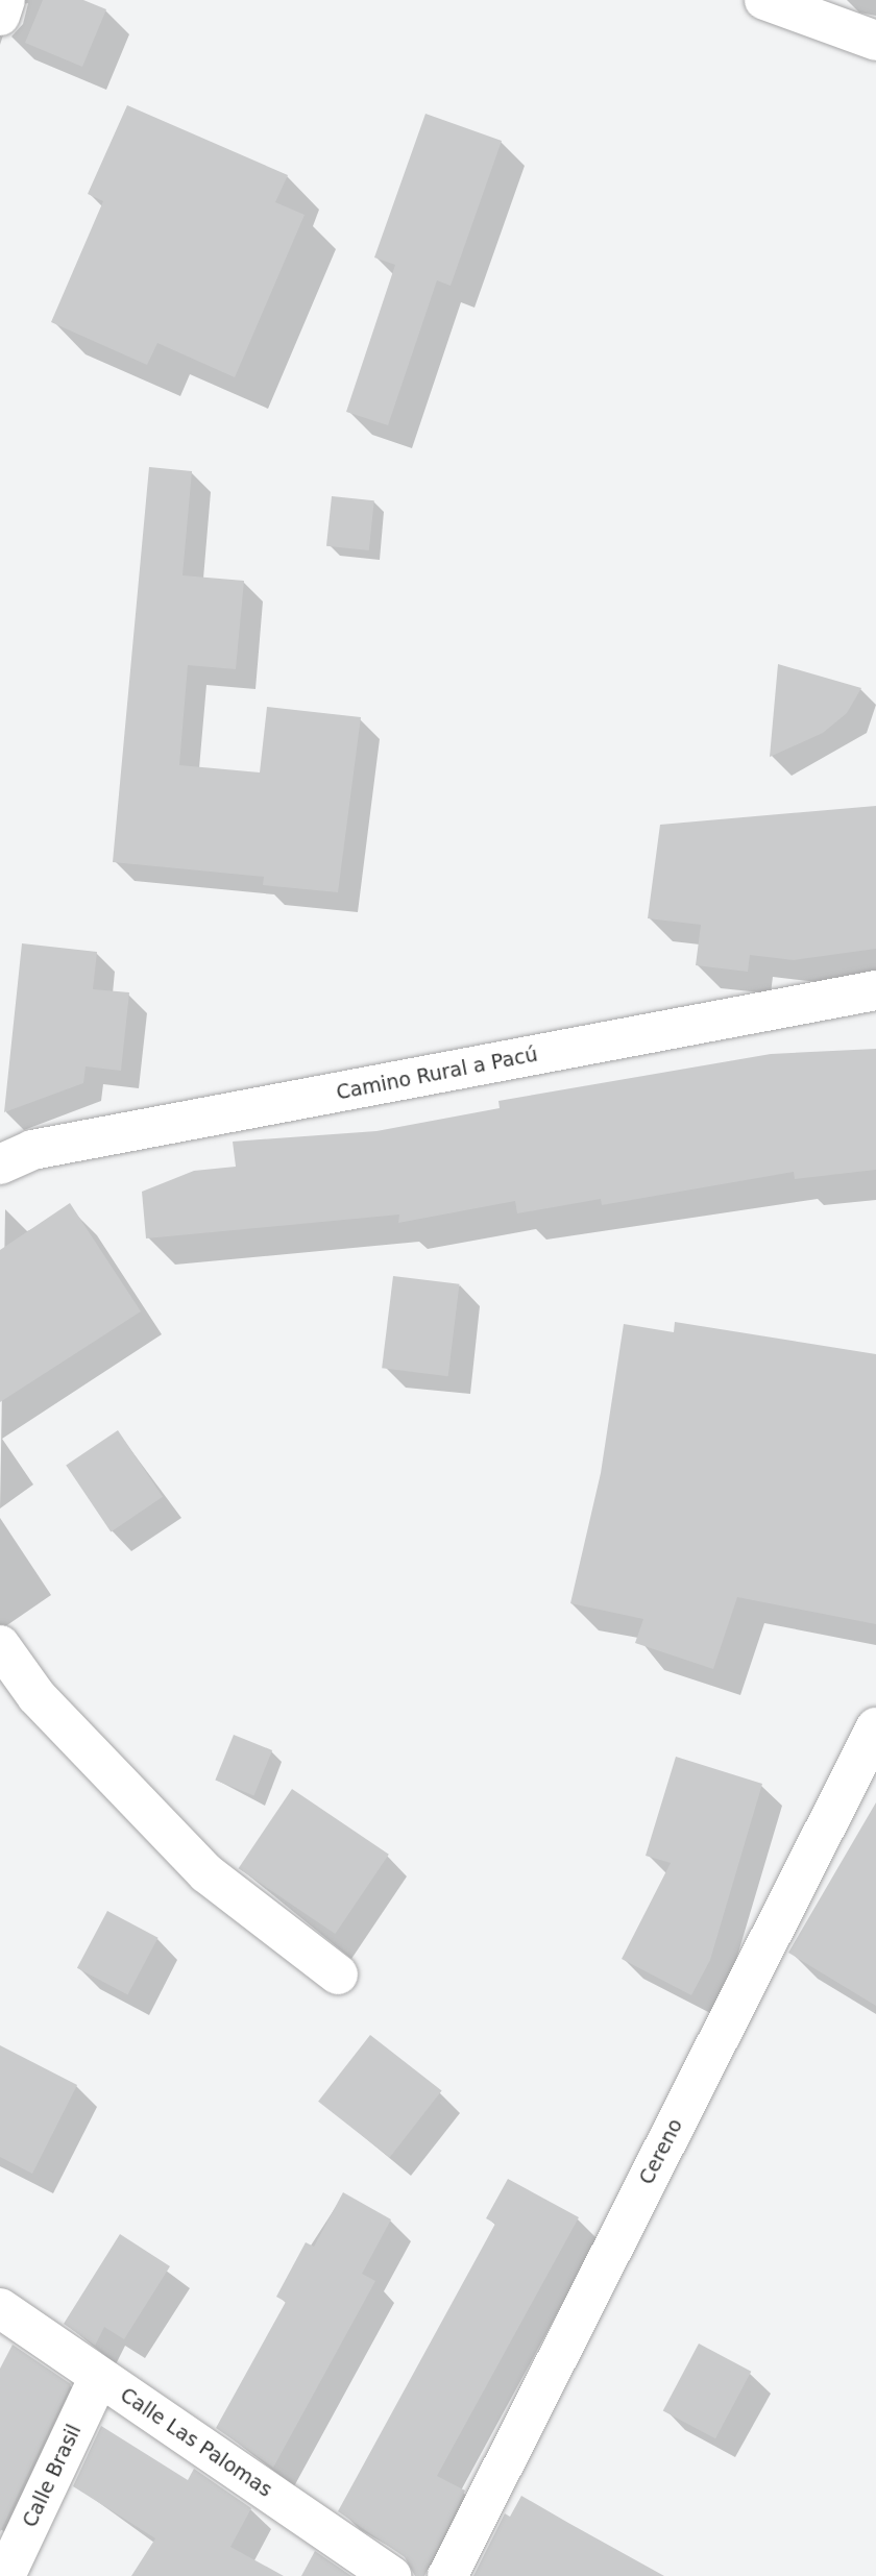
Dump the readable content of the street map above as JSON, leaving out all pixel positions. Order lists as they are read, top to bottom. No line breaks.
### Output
{"streets":{"street":["Camino Rural a Pacú","Cereno","Calle Las Palomas","Calle Brasil"]},"crossings":[["Calle Las Palomas","Calle Brasil"]]}
